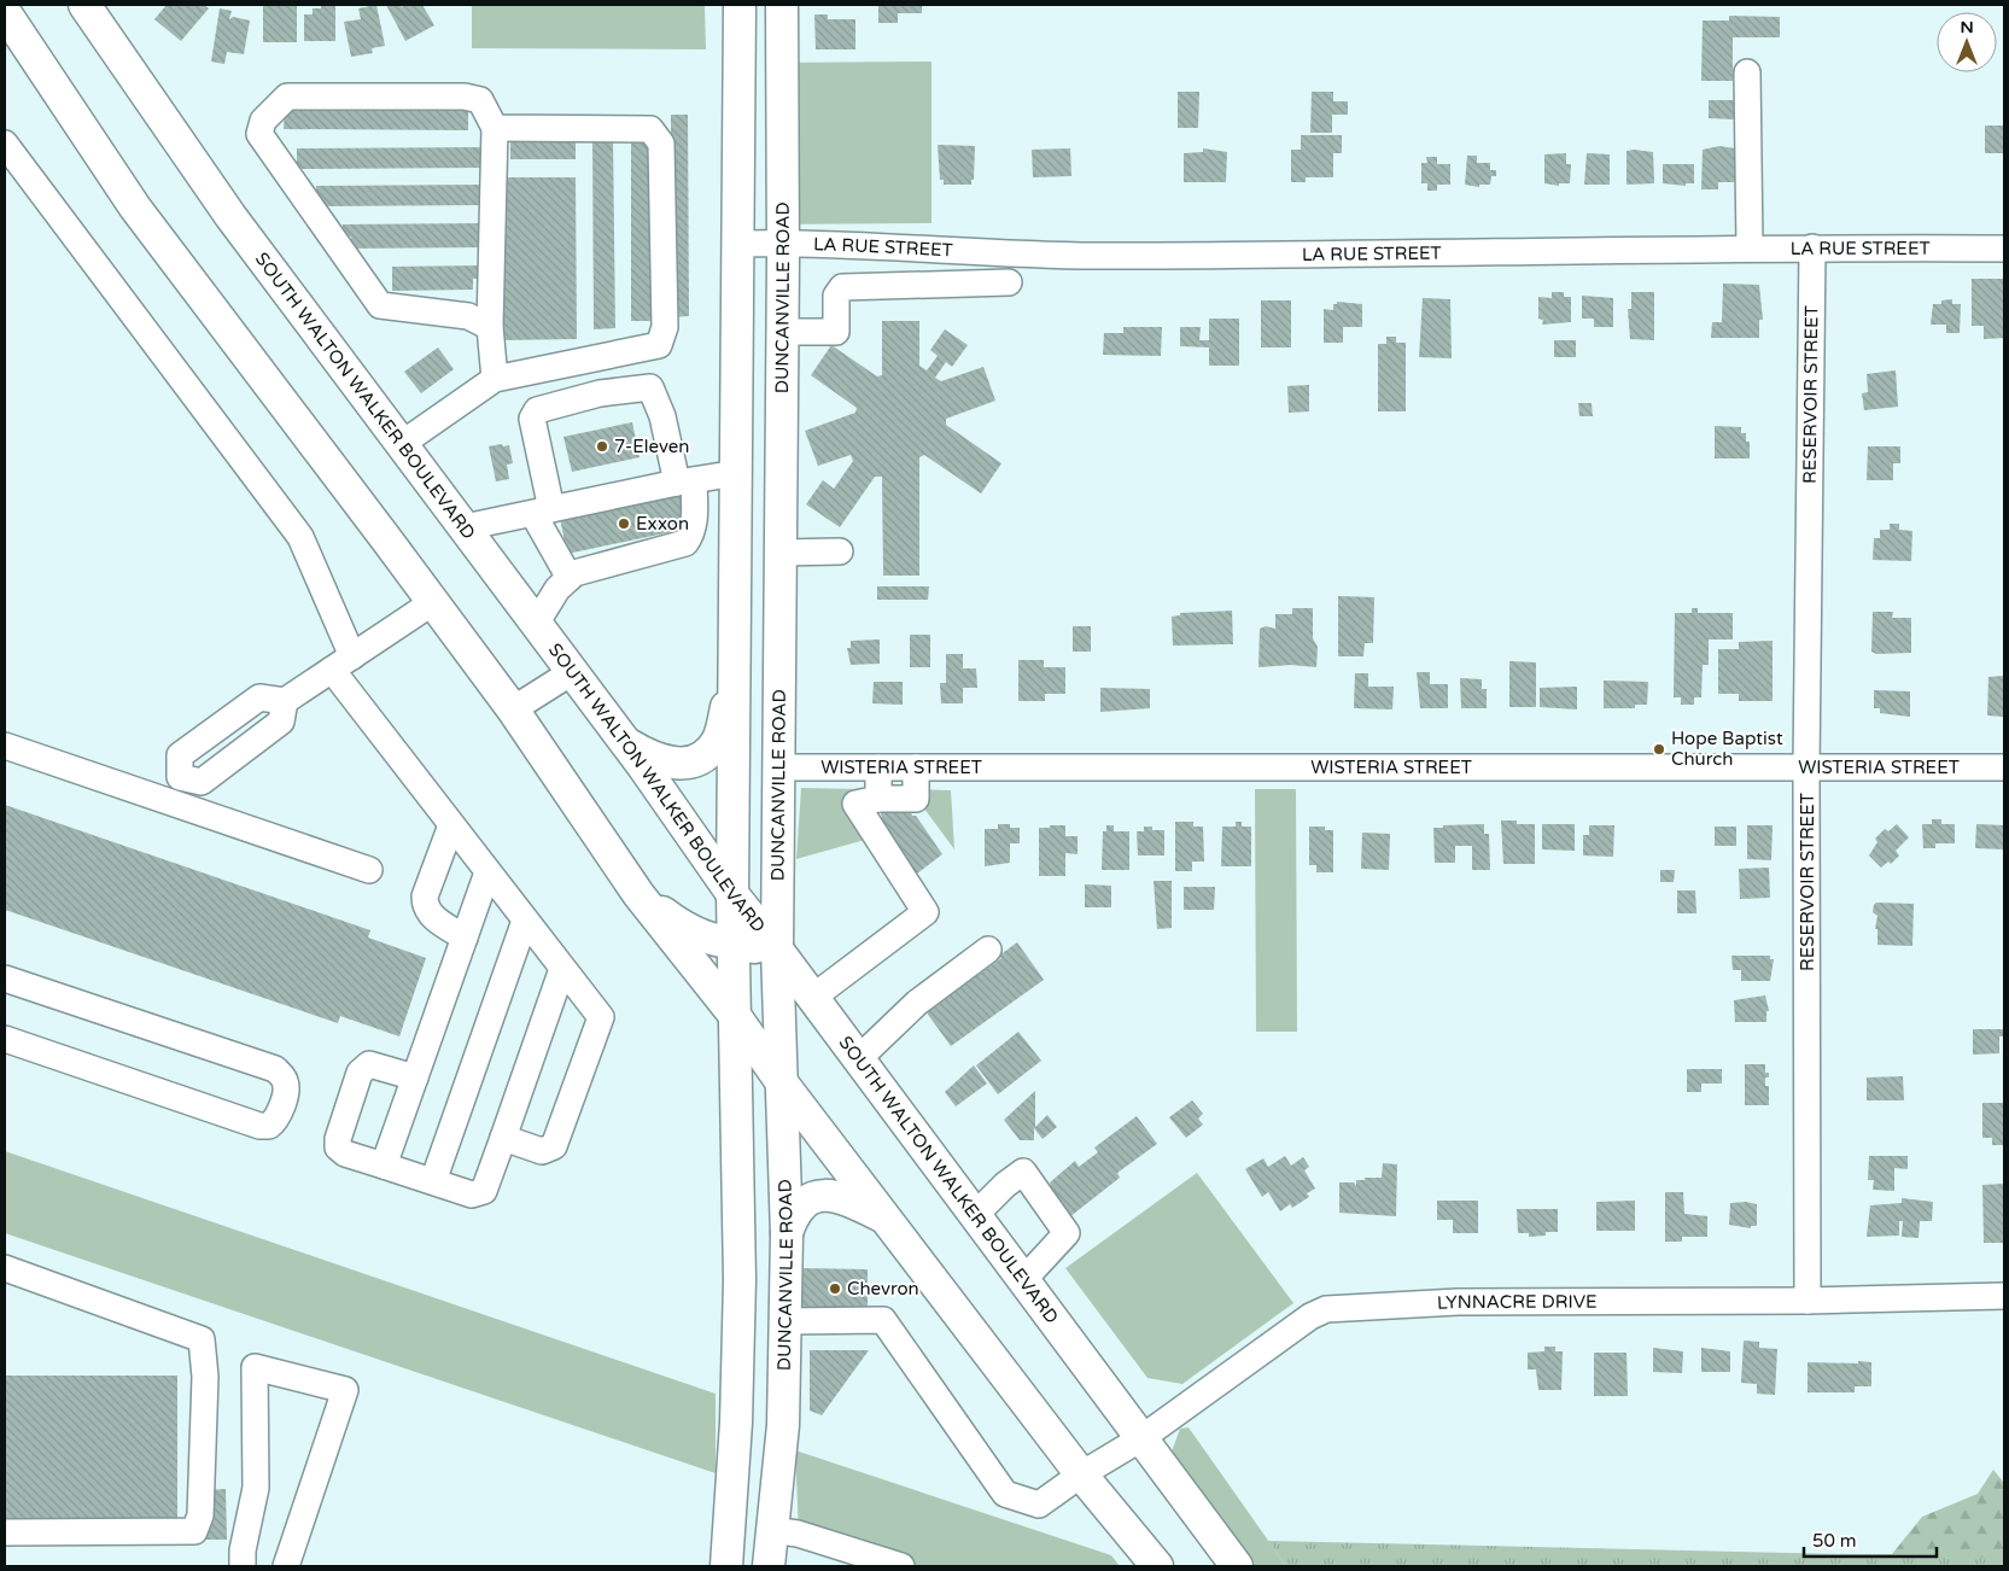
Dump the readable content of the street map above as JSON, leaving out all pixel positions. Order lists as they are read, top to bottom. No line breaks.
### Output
{"streets":{"main road":["DUNCANVILLE ROAD","SOUTH WALTON WALKER BOULEVARD"],"street":["LA RUE STREET","RESERVOIR STREET","WISTERIA STREET","LYNNACRE DRIVE"]},"crossings":[["LA RUE STREET","DUNCANVILLE ROAD"],["LA RUE STREET","RESERVOIR STREET"],["DUNCANVILLE ROAD","SOUTH WALTON WALKER BOULEVARD"],["DUNCANVILLE ROAD","WISTERIA STREET"],["DUNCANVILLE ROAD","LYNNACRE DRIVE"],["RESERVOIR STREET","WISTERIA STREET"],["RESERVOIR STREET","LYNNACRE DRIVE"],["SOUTH WALTON WALKER BOULEVARD","LYNNACRE DRIVE"]],"places":["7-Eleven","Exxon","Hope Baptist Church","Chevron"],"scale_bar":"50 m","north":"top"}
